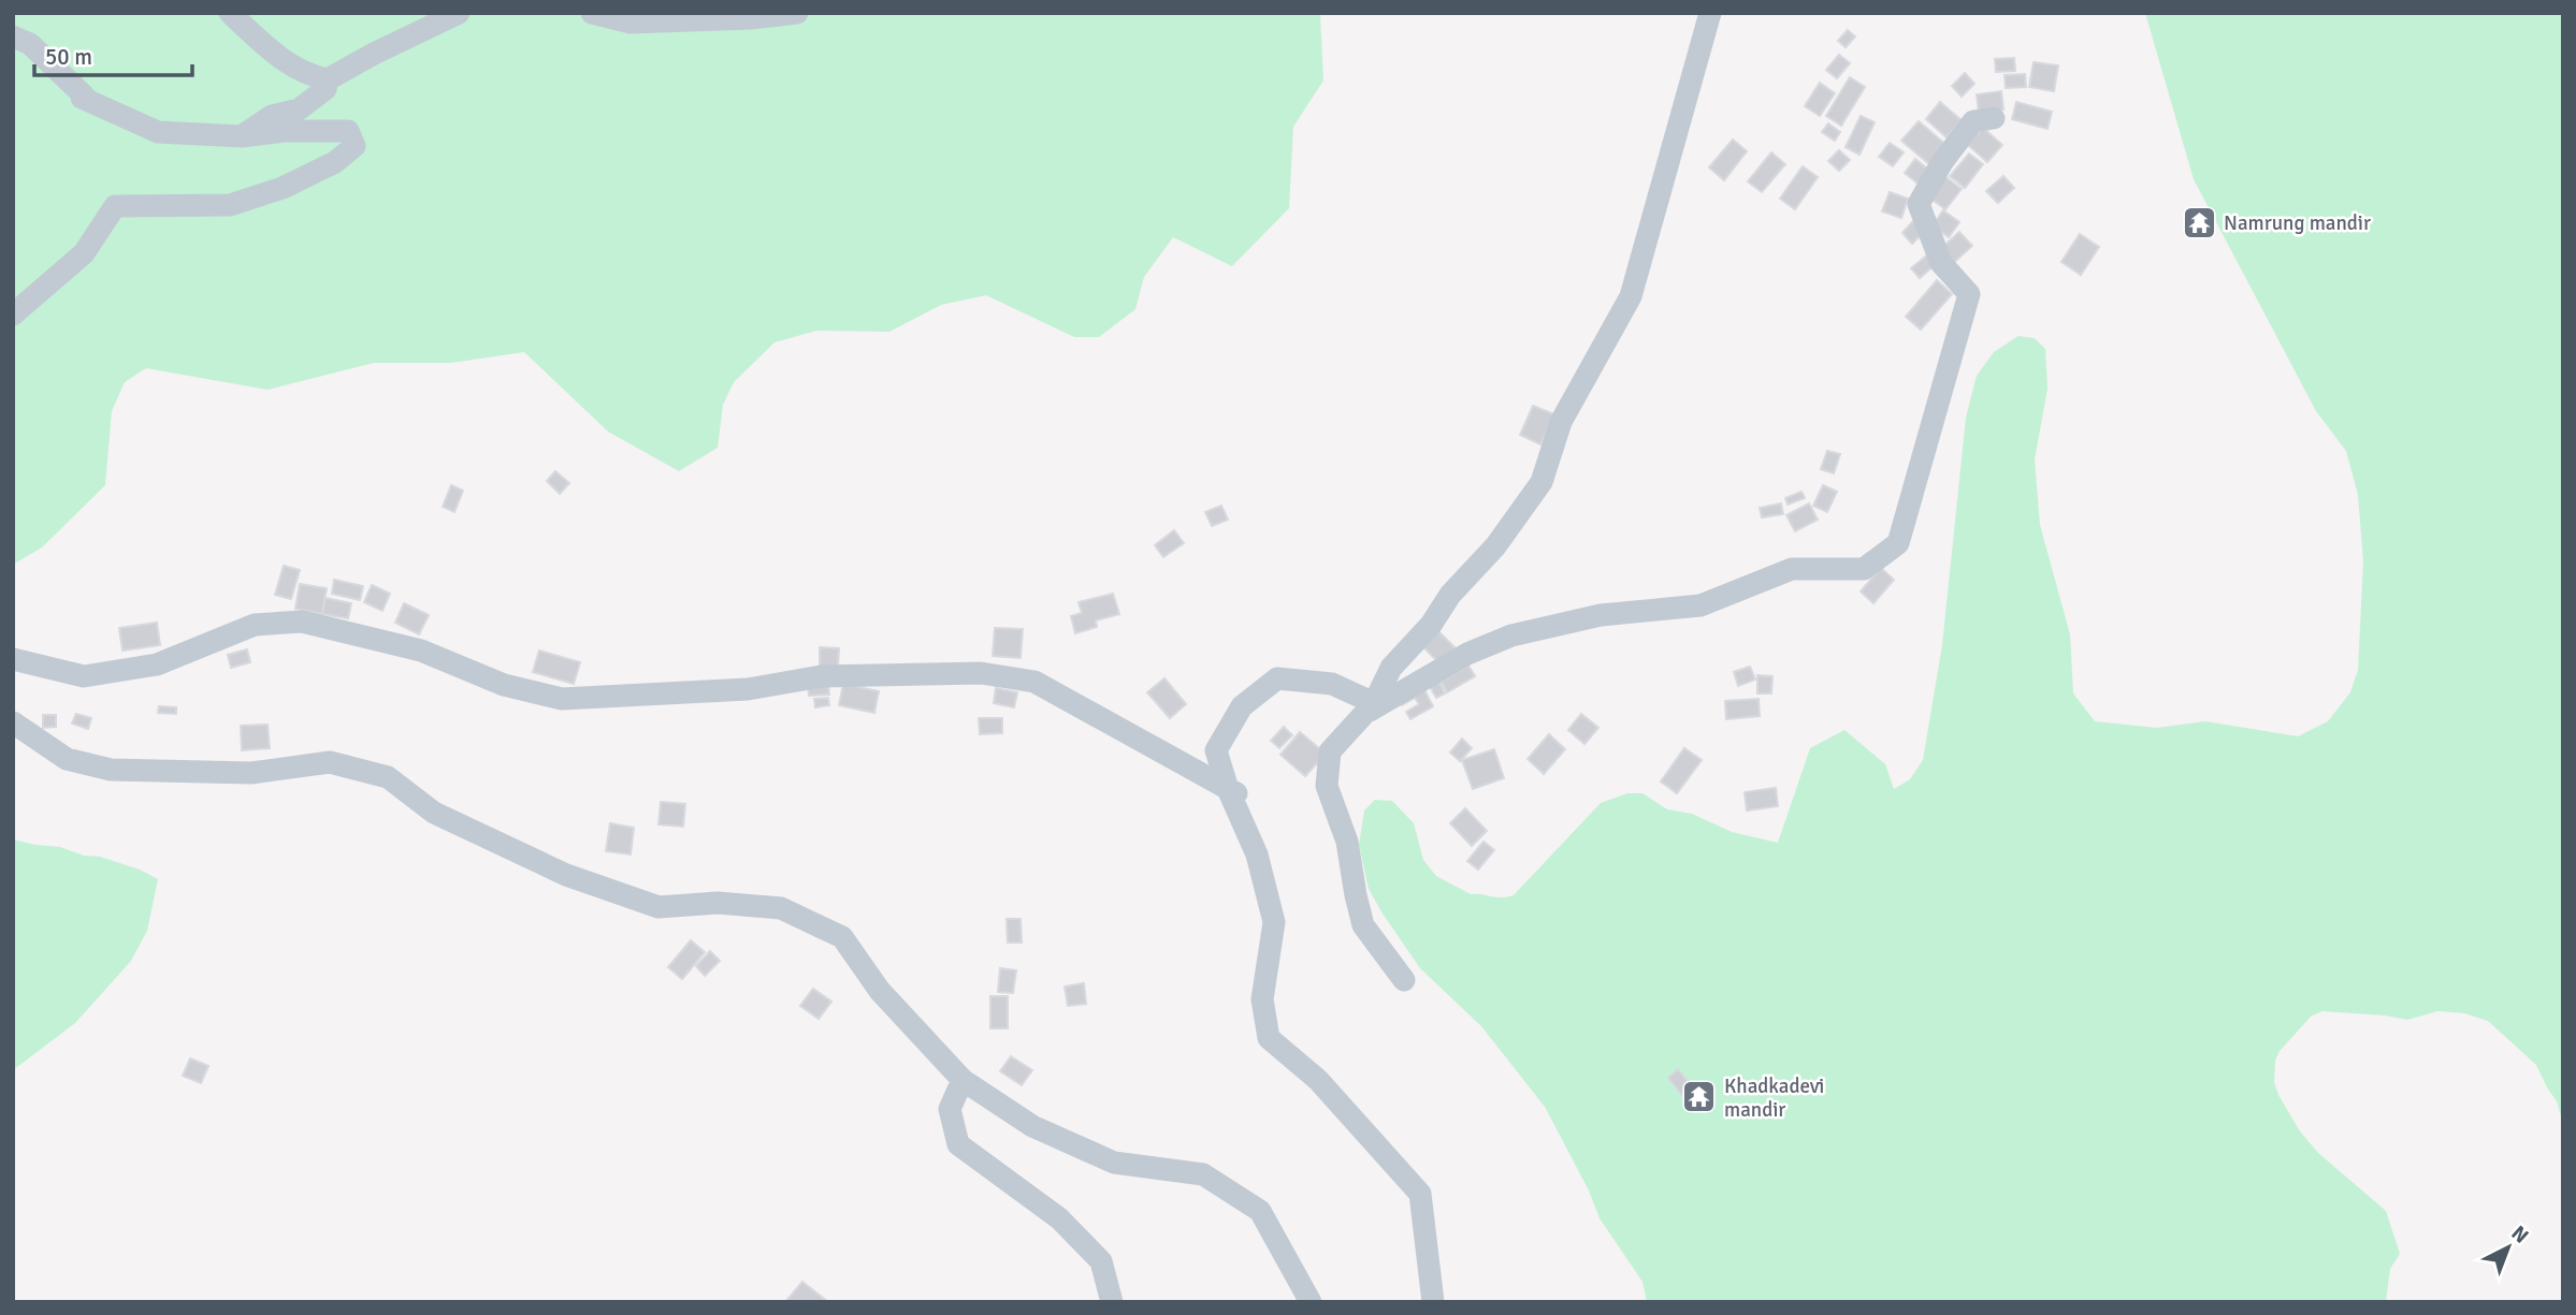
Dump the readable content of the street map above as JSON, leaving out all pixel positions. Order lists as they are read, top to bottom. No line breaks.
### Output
{"places":{"temple":["Namrung mandir","Khadkadevi mandir"]},"scale_bar":"50 m","north":"top right"}
